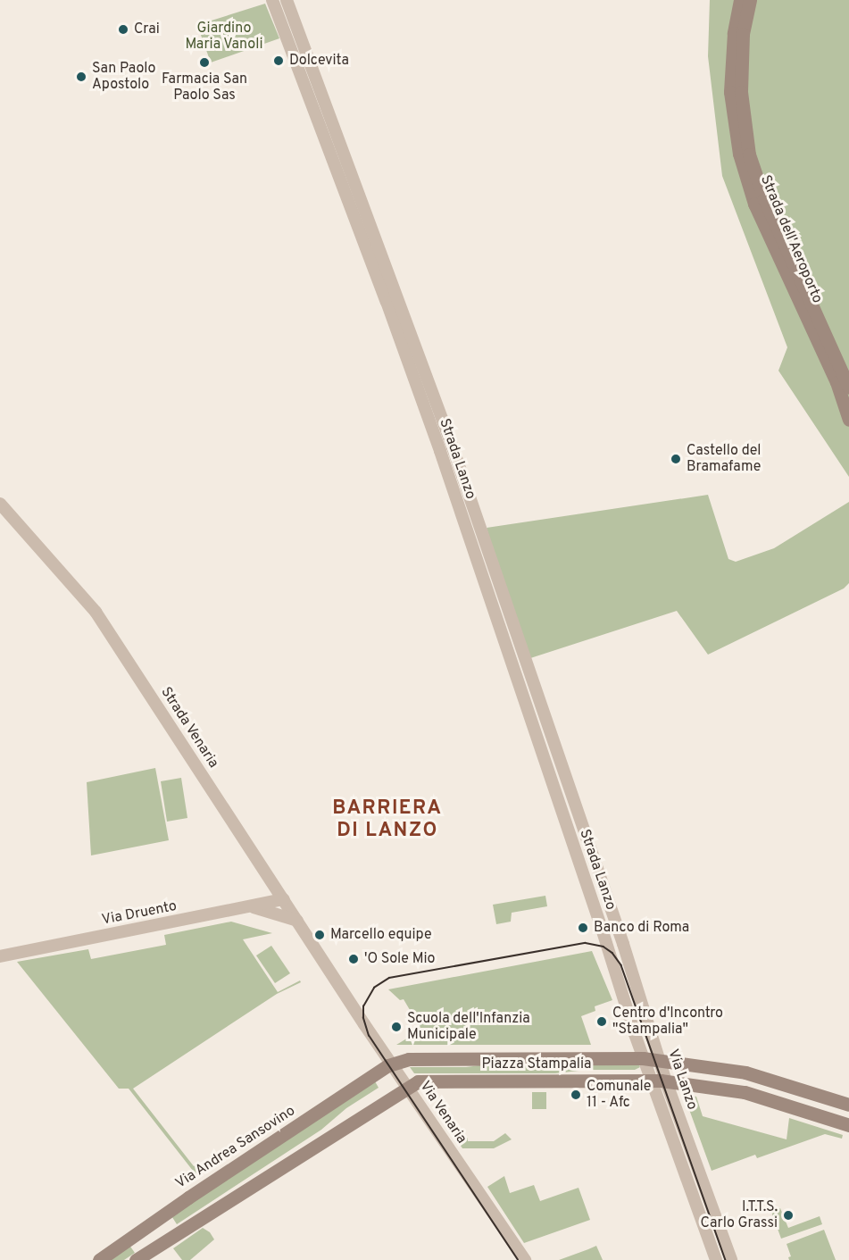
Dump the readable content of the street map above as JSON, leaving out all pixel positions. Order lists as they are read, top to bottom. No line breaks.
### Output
{"streets":{"main road":["Strada dell'Aeroporto","Piazza Stampalia","Via Andrea Sansovino"],"street":["Strada Lanzo","Strada Venaria","Via Druento","Via Lanzo","Via Venaria"]},"crossings":[["Strada Lanzo","Via Lanzo"],["Strada Venaria","Via Druento"],["Strada Venaria","Via Venaria"],["Piazza Stampalia","Via Lanzo"],["Piazza Stampalia","Via Venaria"],["Piazza Stampalia","Via Andrea Sansovino"],["Via Venaria","Via Andrea Sansovino"]],"districts":["BARRIERA DI LANZO"],"parks":["Giardino Maria Vanoli"],"places":["Crai","Dolcevita","Farmacia San Paolo Sas","San Paolo Apostolo","Castello del Bramafame","Banco di Roma","Marcello equipe","'O Sole Mio","Centro d'Incontro \"Stampalia\"","Scuola dell'Infanzia Municipale","Comunale 11 - Afc","I.T.T.S. Carlo Grassi"]}
